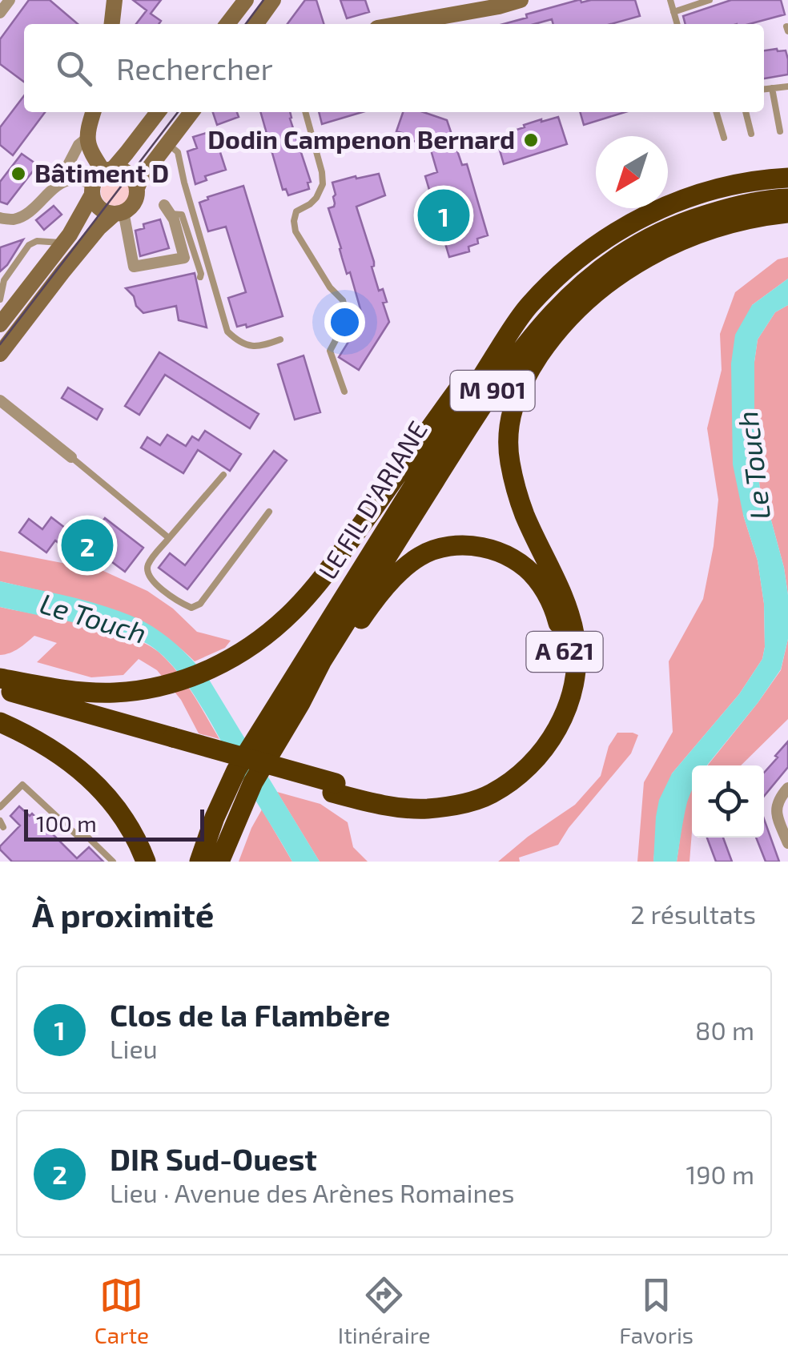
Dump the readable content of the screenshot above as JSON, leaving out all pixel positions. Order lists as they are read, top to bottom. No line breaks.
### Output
{"streets":{"highway":["M 901","LE FIL D'ARIANE","A 621"]},"crossings":[["M 901","A 621"],["LE FIL D'ARIANE","A 621"]],"water":["Le Touch"],"places":["Dodin Campenon Bernard","Bâtiment D"],"scale_bar":"100 m","north":"bottom left","page":{"search":"Rechercher","pins":["1","2"],"scale":"100 m","heading":["À proximité","2 résultats"],"list":[{"mark":"1","name":"Clos de la Flambère","note":"Lieu","value":"80 m"},{"mark":"2","name":"DIR Sud-Ouest","note":"Lieu · Avenue des Arènes Romaines","value":"190 m"}],"nav":["Carte","Itinéraire","Favoris"]}}
